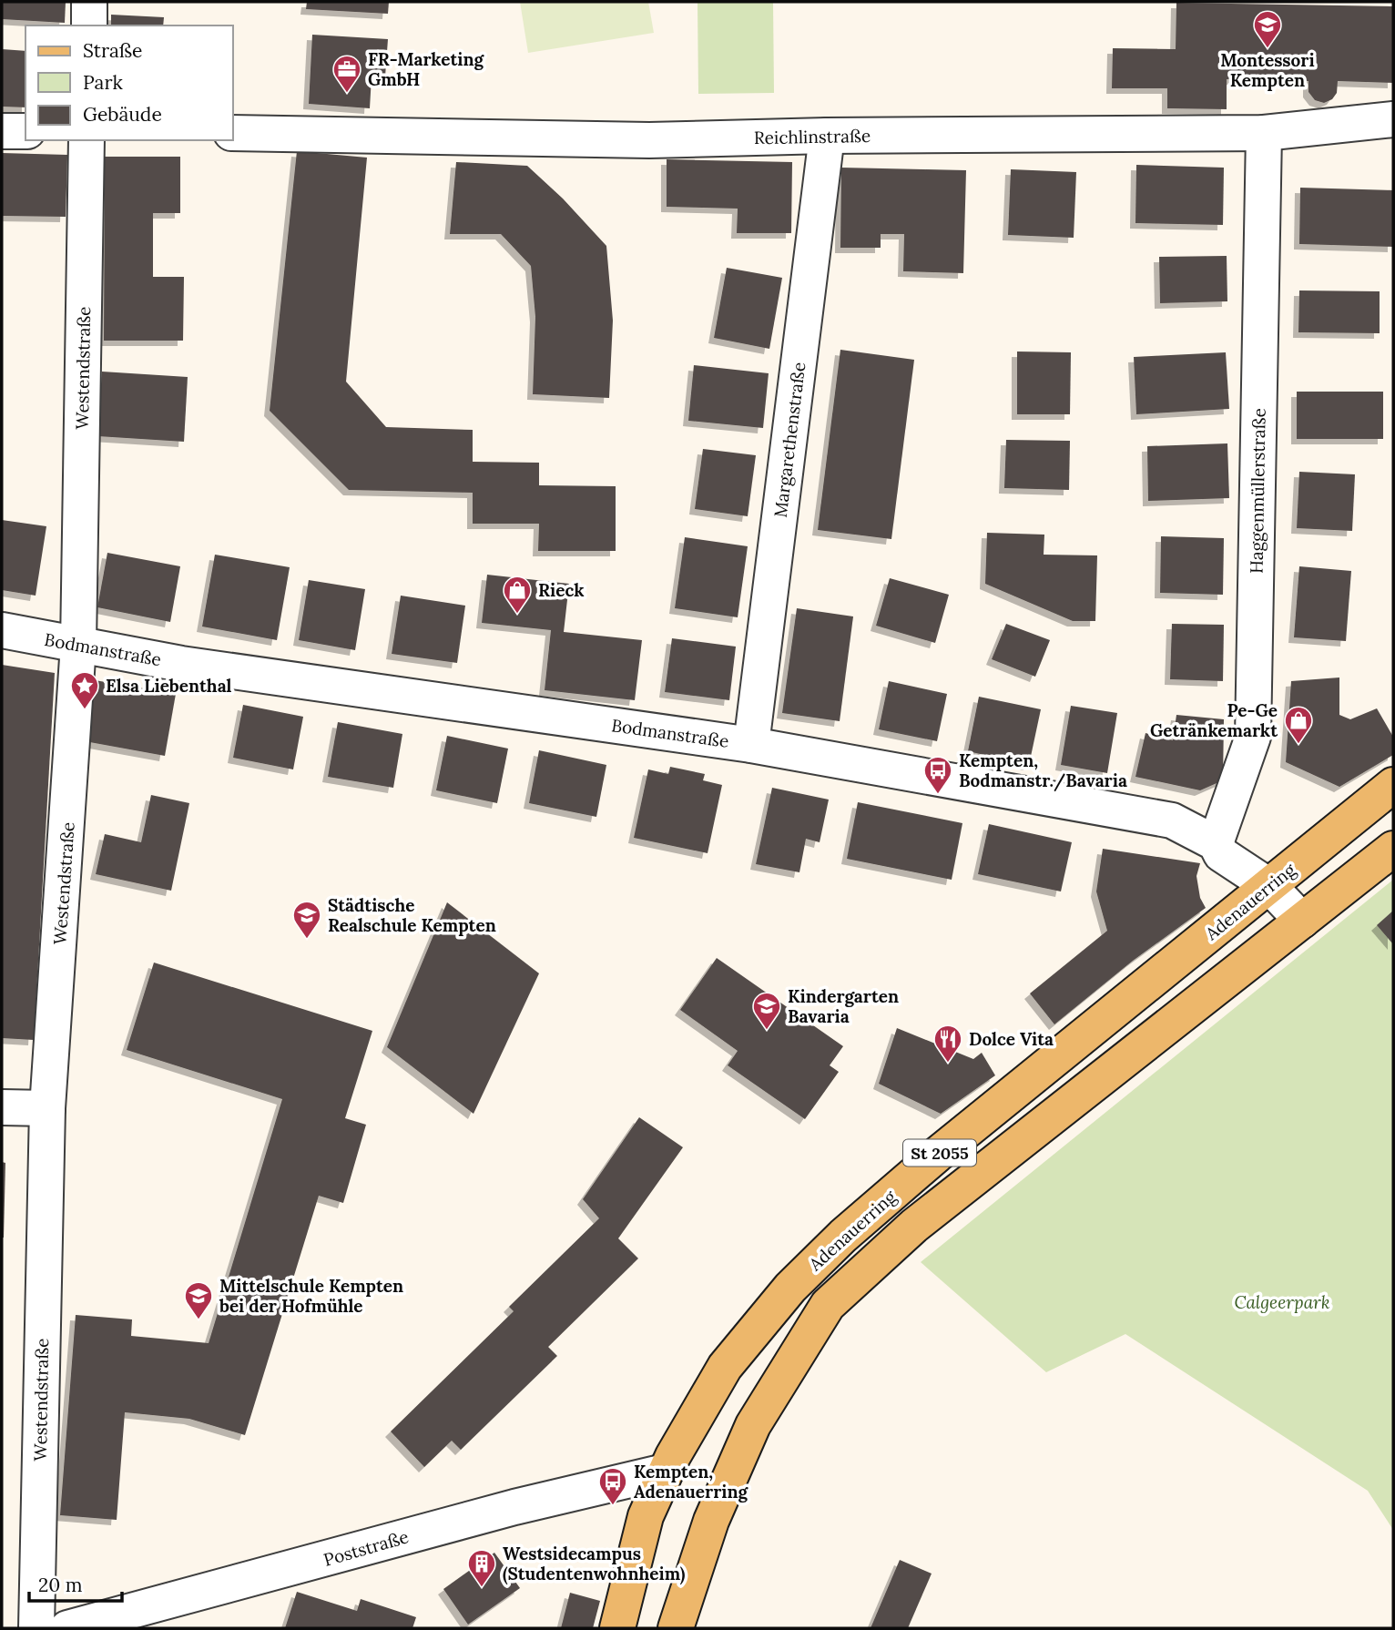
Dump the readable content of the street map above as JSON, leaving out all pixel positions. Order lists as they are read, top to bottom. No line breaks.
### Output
{"streets":{"main road":["Adenauerring","St 2055"],"street":["Reichlinstraße","Westendstraße","Margarethenstraße","Haggenmüllerstraße","Bodmanstraße","Poststraße"]},"crossings":[["Reichlinstraße","Margarethenstraße"],["Reichlinstraße","Haggenmüllerstraße"],["Westendstraße","Bodmanstraße"],["Margarethenstraße","Bodmanstraße"],["Haggenmüllerstraße","Bodmanstraße"],["Bodmanstraße","Adenauerring"],["Bodmanstraße","St 2055"],["Adenauerring","Poststraße"]],"parks":["Calgeerpark"],"places":{"school or university":["Montessori Kempten","Städtische Realschule Kempten","Kindergarten Bavaria","Mittelschule Kempten bei der Hofmühle"],"office":["FR-Marketing GmbH"],"shop":["Rieck","Pe-Ge Getränkemarkt"],"place":["Elsa Liebenthal"],"bus stop":["Kempten, Bodmanstr./Bavaria","Kempten, Adenauerring"],"restaurant":["Dolce Vita"],"building":["Westsidecampus (Studentenwohnheim)"]},"legend":["Straße","Park","Gebäude"],"scale_bar":"20 m"}
